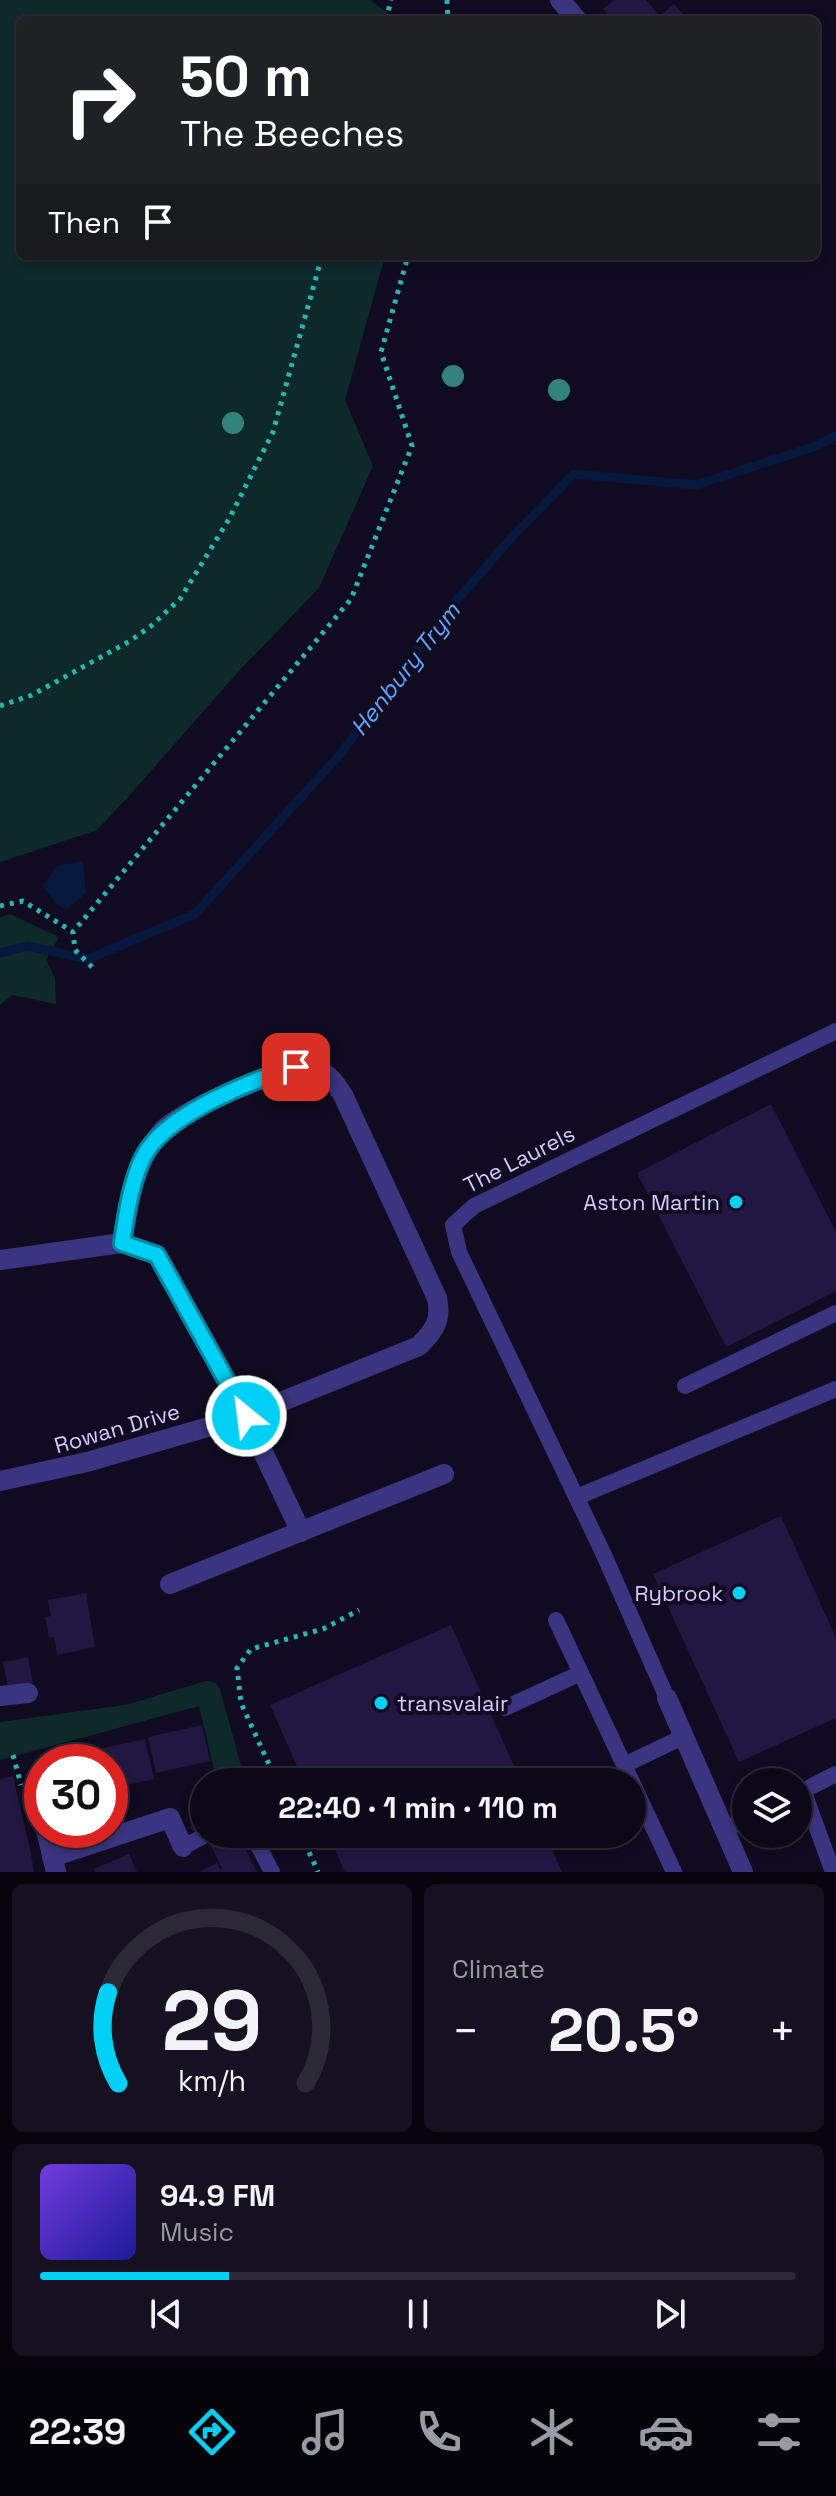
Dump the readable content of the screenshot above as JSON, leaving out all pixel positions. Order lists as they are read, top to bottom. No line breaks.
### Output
{"streets":{"street":["The Laurels","Rowan Drive"]},"water":["Henbury Trym"],"places":["Aston Martin","Rybrook","transvalair"],"page":{"turn":["50 m","The Beeches"],"then":"Then","limit":"30","trip":"22:40 · 1 min · 110 m","tile":"Climate","heat":["−","20.5°","+"],"song":["94.9 FM","Music"],"tabs":"22:39","gauge":["29","km/h"]}}
